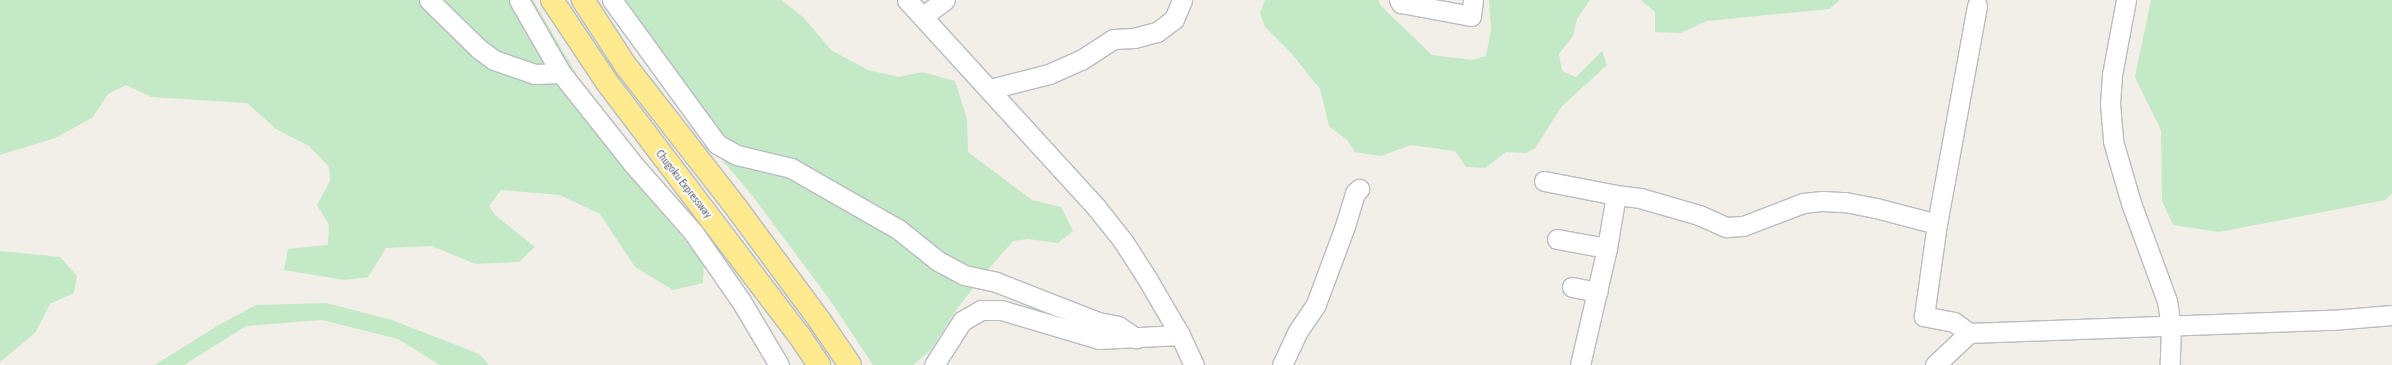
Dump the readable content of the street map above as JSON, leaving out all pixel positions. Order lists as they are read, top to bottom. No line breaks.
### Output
{"streets":{"highway":["Chugoku Expressway"]}}
